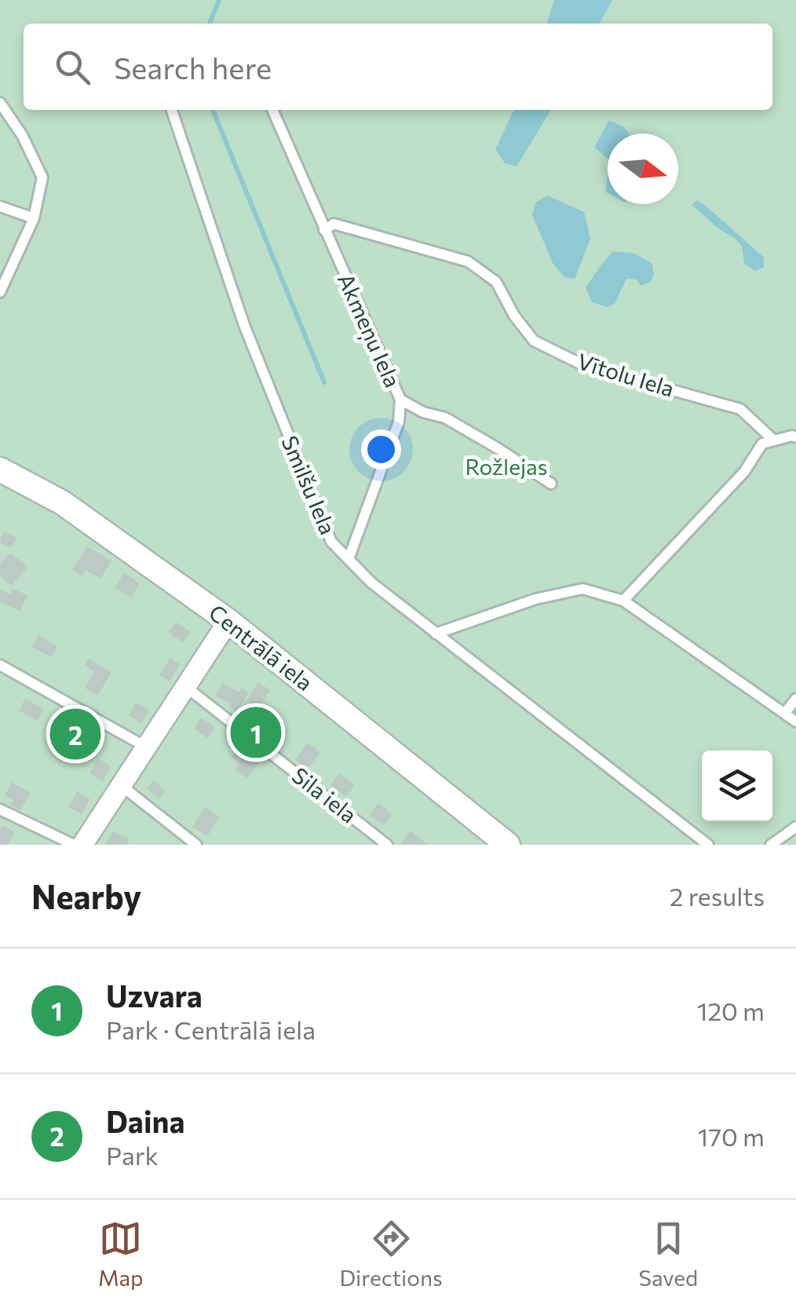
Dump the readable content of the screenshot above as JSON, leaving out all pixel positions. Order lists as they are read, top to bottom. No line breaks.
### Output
{"streets":{"street":["Centrālā iela"],"lane":["Akmeņu Iela","Vītolu Iela","Smilšu Iela","Sila iela"]},"crossings":[["Akmeņu Iela","Vītolu Iela"],["Akmeņu Iela","Smilšu Iela"]],"parks":["Rožlejas"],"north":"right","page":{"search":"Search here","pins":["1","2"],"heading":["Nearby","2 results"],"list":[{"mark":"1","name":"Uzvara","note":"Park · Centrālā iela","value":"120 m"},{"mark":"2","name":"Daina","note":"Park","value":"170 m"}],"nav":["Map","Directions","Saved"]}}
